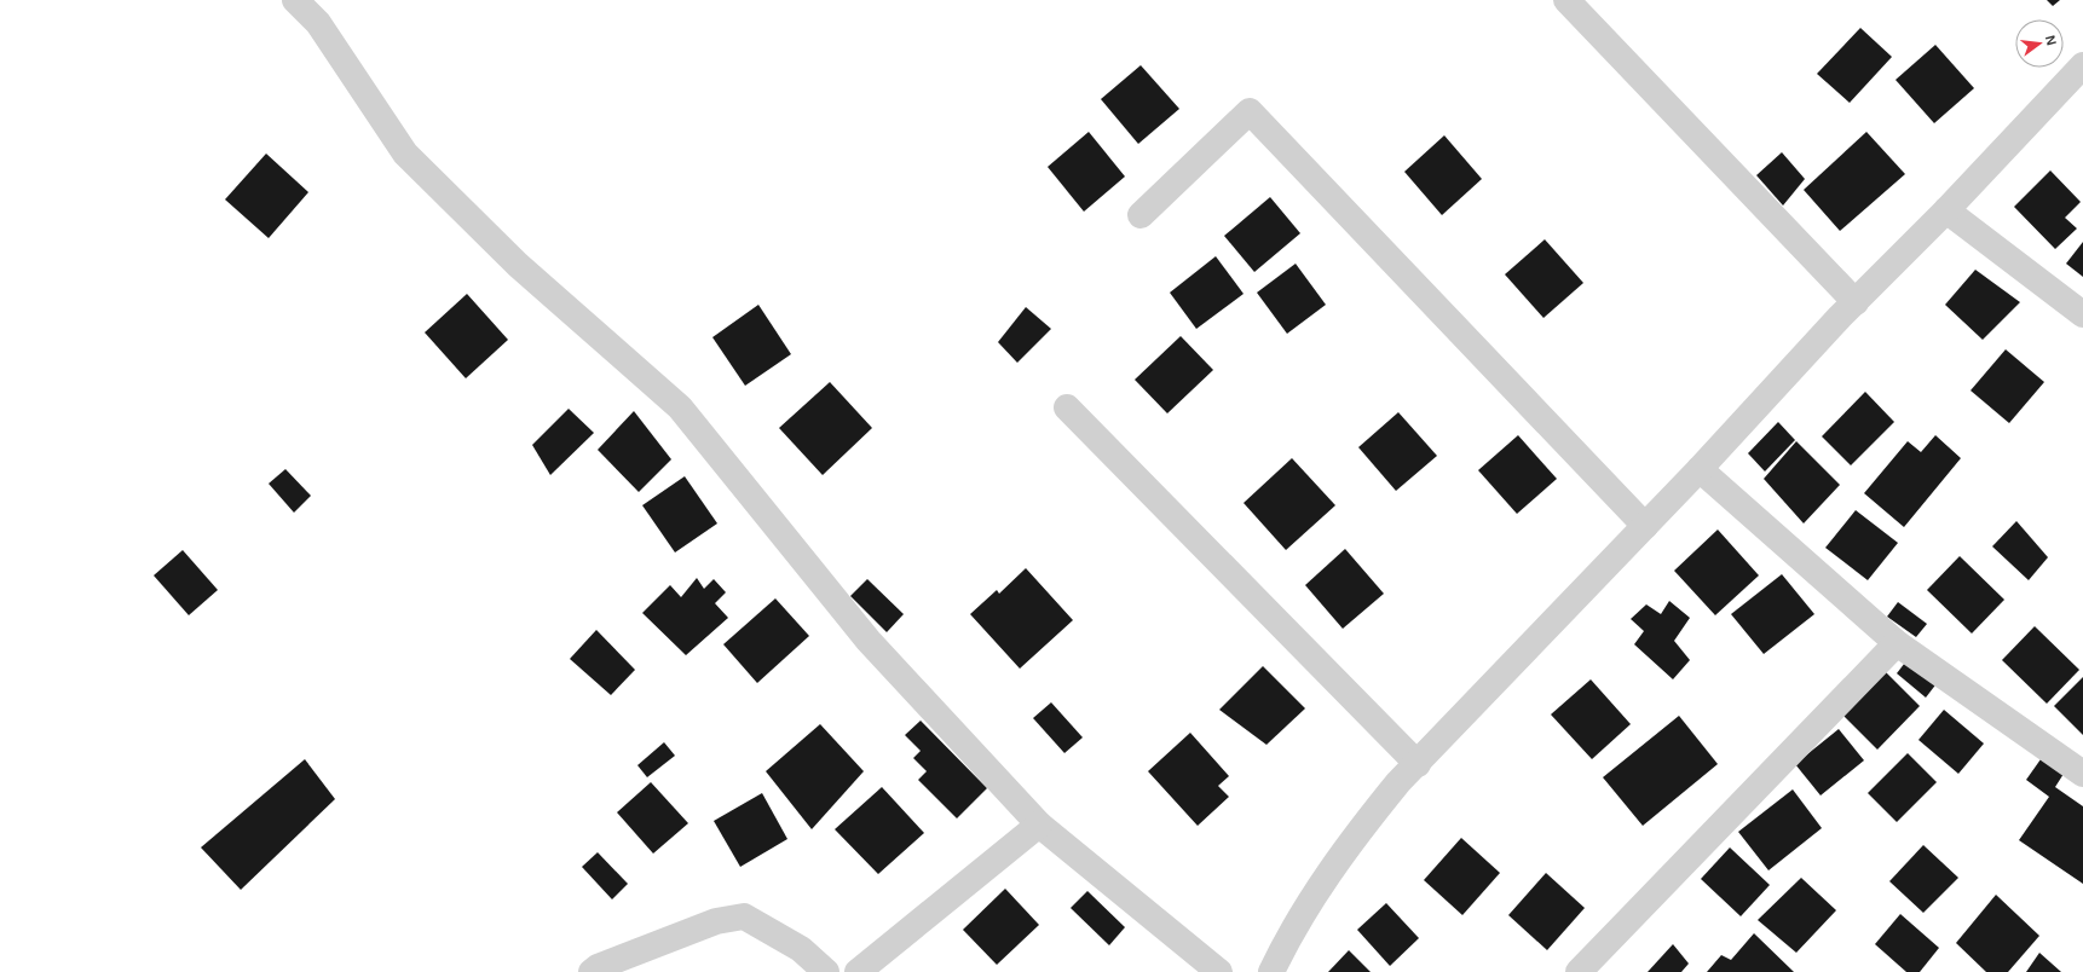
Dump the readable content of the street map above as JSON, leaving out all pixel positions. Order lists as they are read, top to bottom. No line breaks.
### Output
{"north":"right"}
